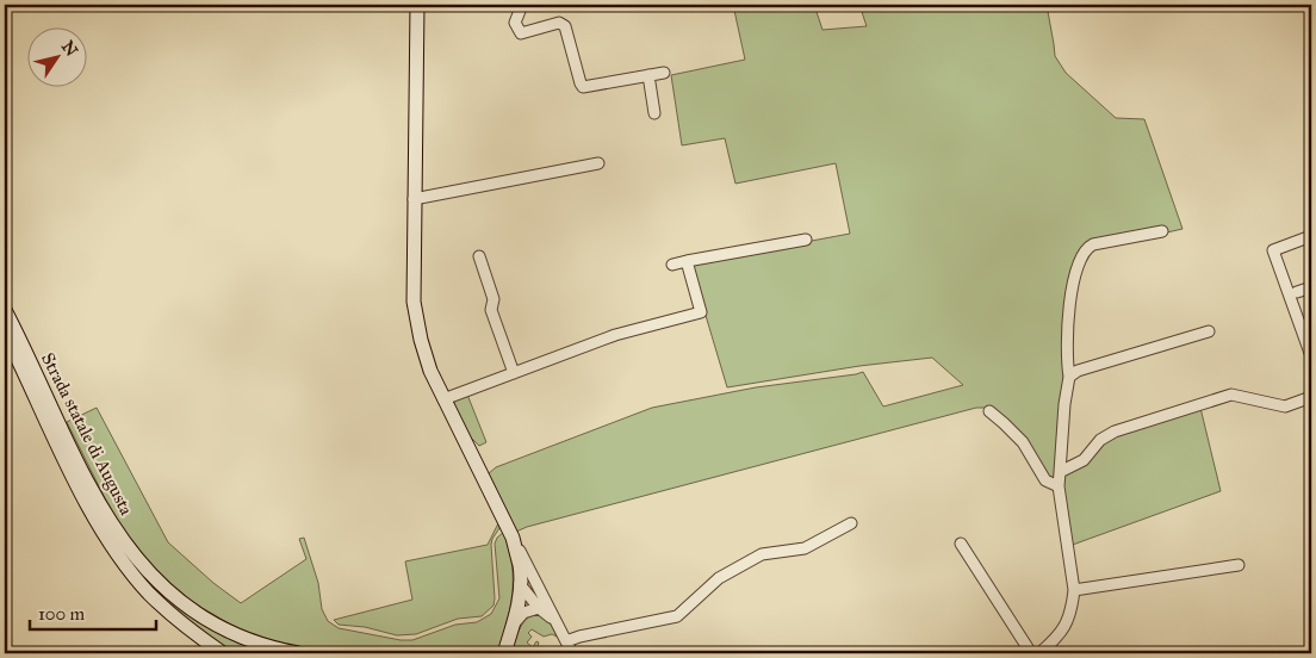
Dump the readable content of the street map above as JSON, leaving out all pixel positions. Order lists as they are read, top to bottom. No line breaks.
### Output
{"streets":{"main road":["Strada statale di Augusta"]},"scale_bar":"100 m","north":"top right"}
